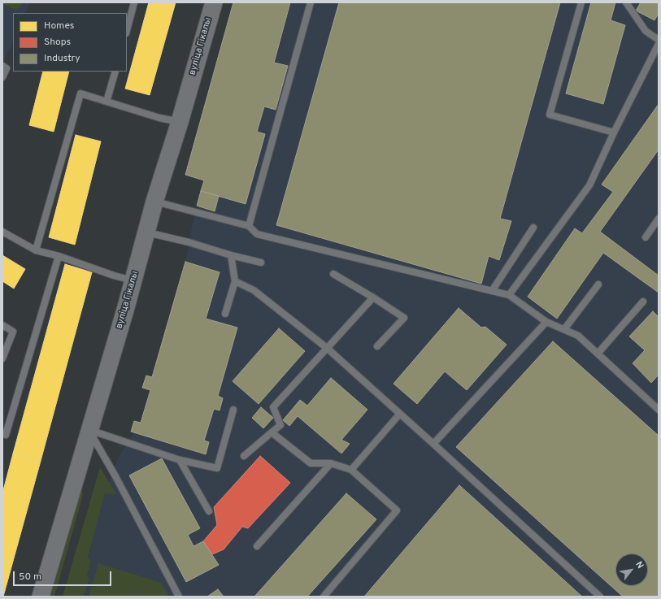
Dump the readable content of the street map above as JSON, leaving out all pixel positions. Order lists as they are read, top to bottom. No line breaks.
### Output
{"streets":{"street":["вуліца Гікалы"]},"legend":["Homes","Shops","Industry"],"scale_bar":"50 m","north":"top right"}
